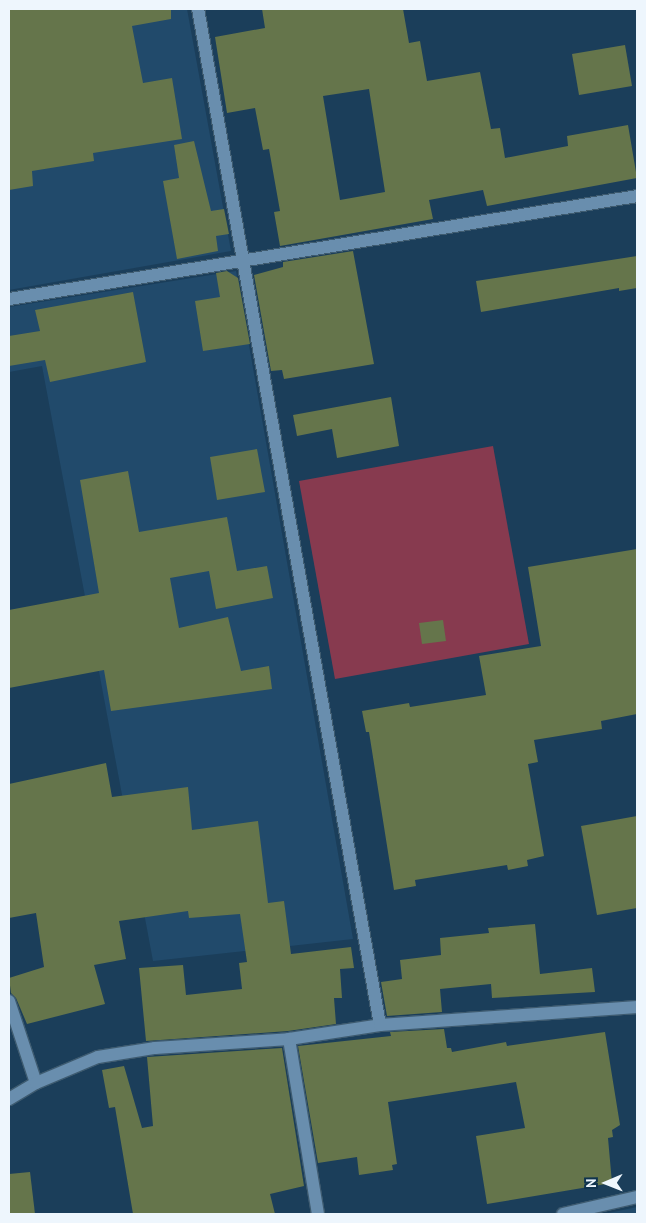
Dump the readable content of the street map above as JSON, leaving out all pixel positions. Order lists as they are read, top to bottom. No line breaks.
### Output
{"north":"left"}
